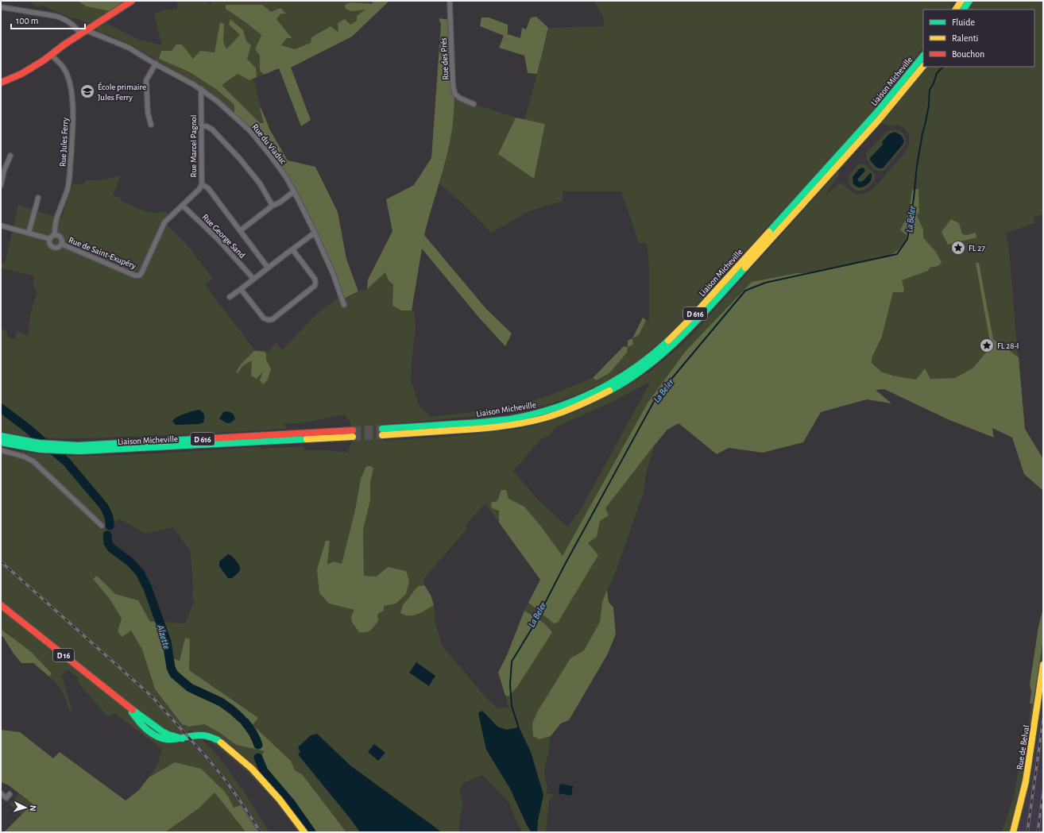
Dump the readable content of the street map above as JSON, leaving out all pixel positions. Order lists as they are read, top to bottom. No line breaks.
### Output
{"streets":{"main road":["Liaison Micheville","D 616","D 16","Rue de Belval"],"street":["Rue des Prés","Rue Jules Ferry","Rue du Viaduc","Rue Marcel Pagnol","Rue George Sand","Rue de Saint-Exupéry"]},"crossings":[["Rue Jules Ferry","Rue de Saint-Exupéry"],["Rue du Viaduc","Rue Marcel Pagnol"],["Rue Marcel Pagnol","Rue George Sand"],["Rue Marcel Pagnol","Rue de Saint-Exupéry"]],"water":["La Beler","Alzette"],"places":{"school or university":["École primaire Jules Ferry"],"place":["FL 27","FL 28-I"]},"legend":["Fluide","Ralenti","Bouchon"],"scale_bar":"100 m","north":"right"}
